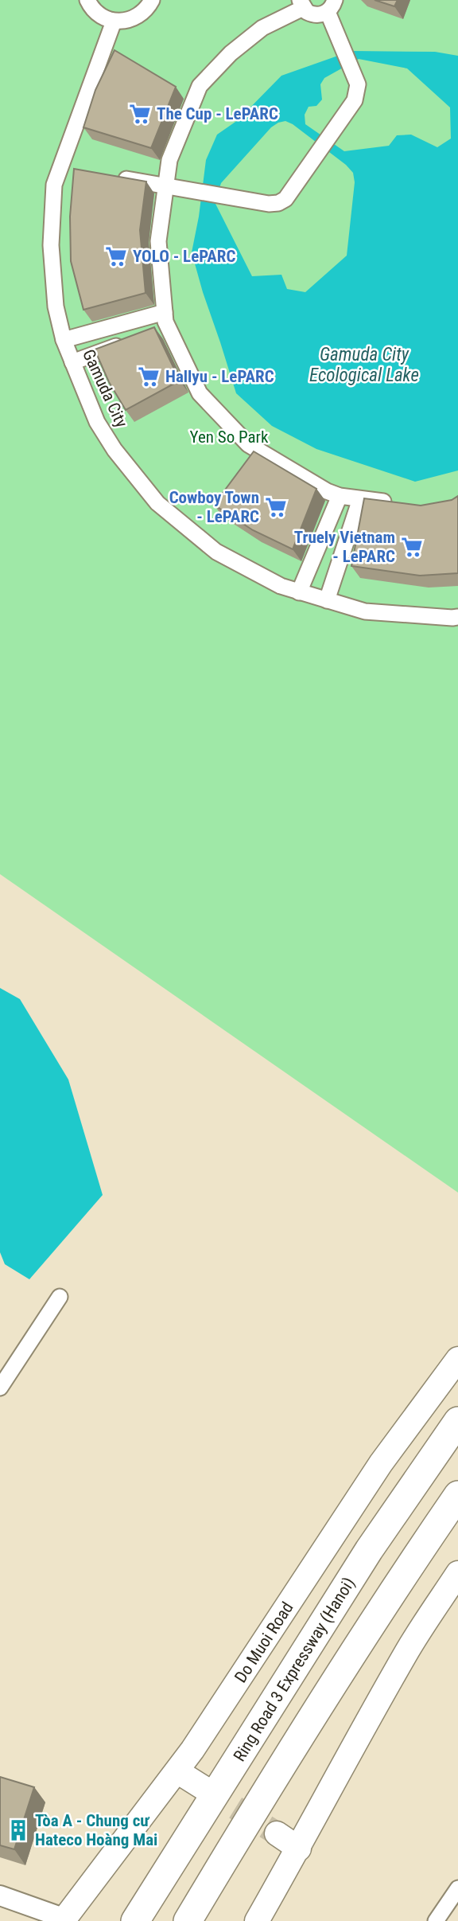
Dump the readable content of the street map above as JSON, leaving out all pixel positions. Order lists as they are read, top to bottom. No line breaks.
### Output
{"streets":{"highway":["Ring Road 3 Expressway (Hanoi)"],"main road":["Do Muoi Road"],"street":["Gamuda City"]},"water":["Gamuda City Ecological Lake"],"parks":["Yen So Park"],"places":{"supermarket":["The Cup - LePARC","YOLO - LePARC","Hallyu - LePARC","Cowboy Town - LePARC","Truely Vietnam - LePARC"],"building":["Tòa A - Chung cư Hateco Hoàng Mai"]}}
